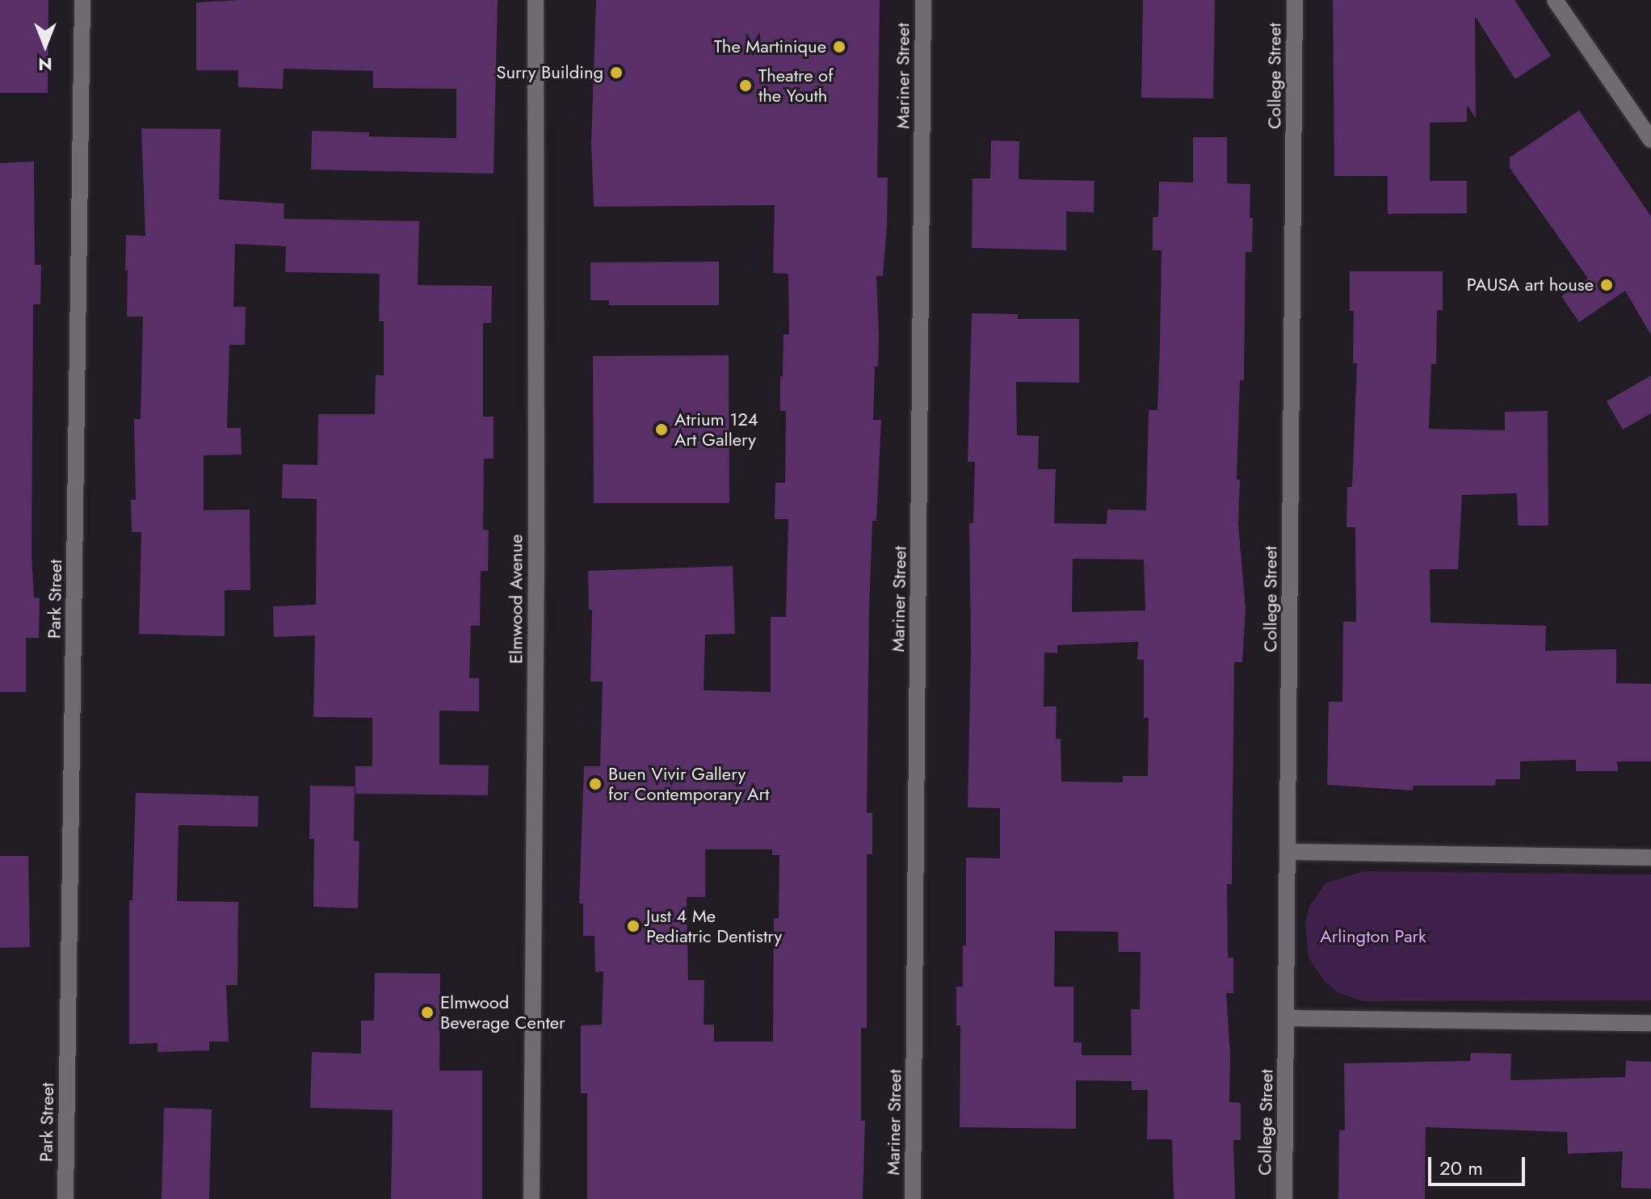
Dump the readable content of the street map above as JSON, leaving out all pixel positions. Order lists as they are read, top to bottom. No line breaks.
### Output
{"streets":{"street":["Mariner Street","College Street","Park Street","Elmwood Avenue"]},"parks":["Arlington Park"],"places":["The Martinique","Surry Building","Theatre of the Youth","PAUSA art house","Atrium 124 Art Gallery","Buen Vivir Gallery for Contemporary Art","Just 4 Me Pediatric Dentistry","Elmwood Beverage Center"],"scale_bar":"20 m","north":"bottom"}
